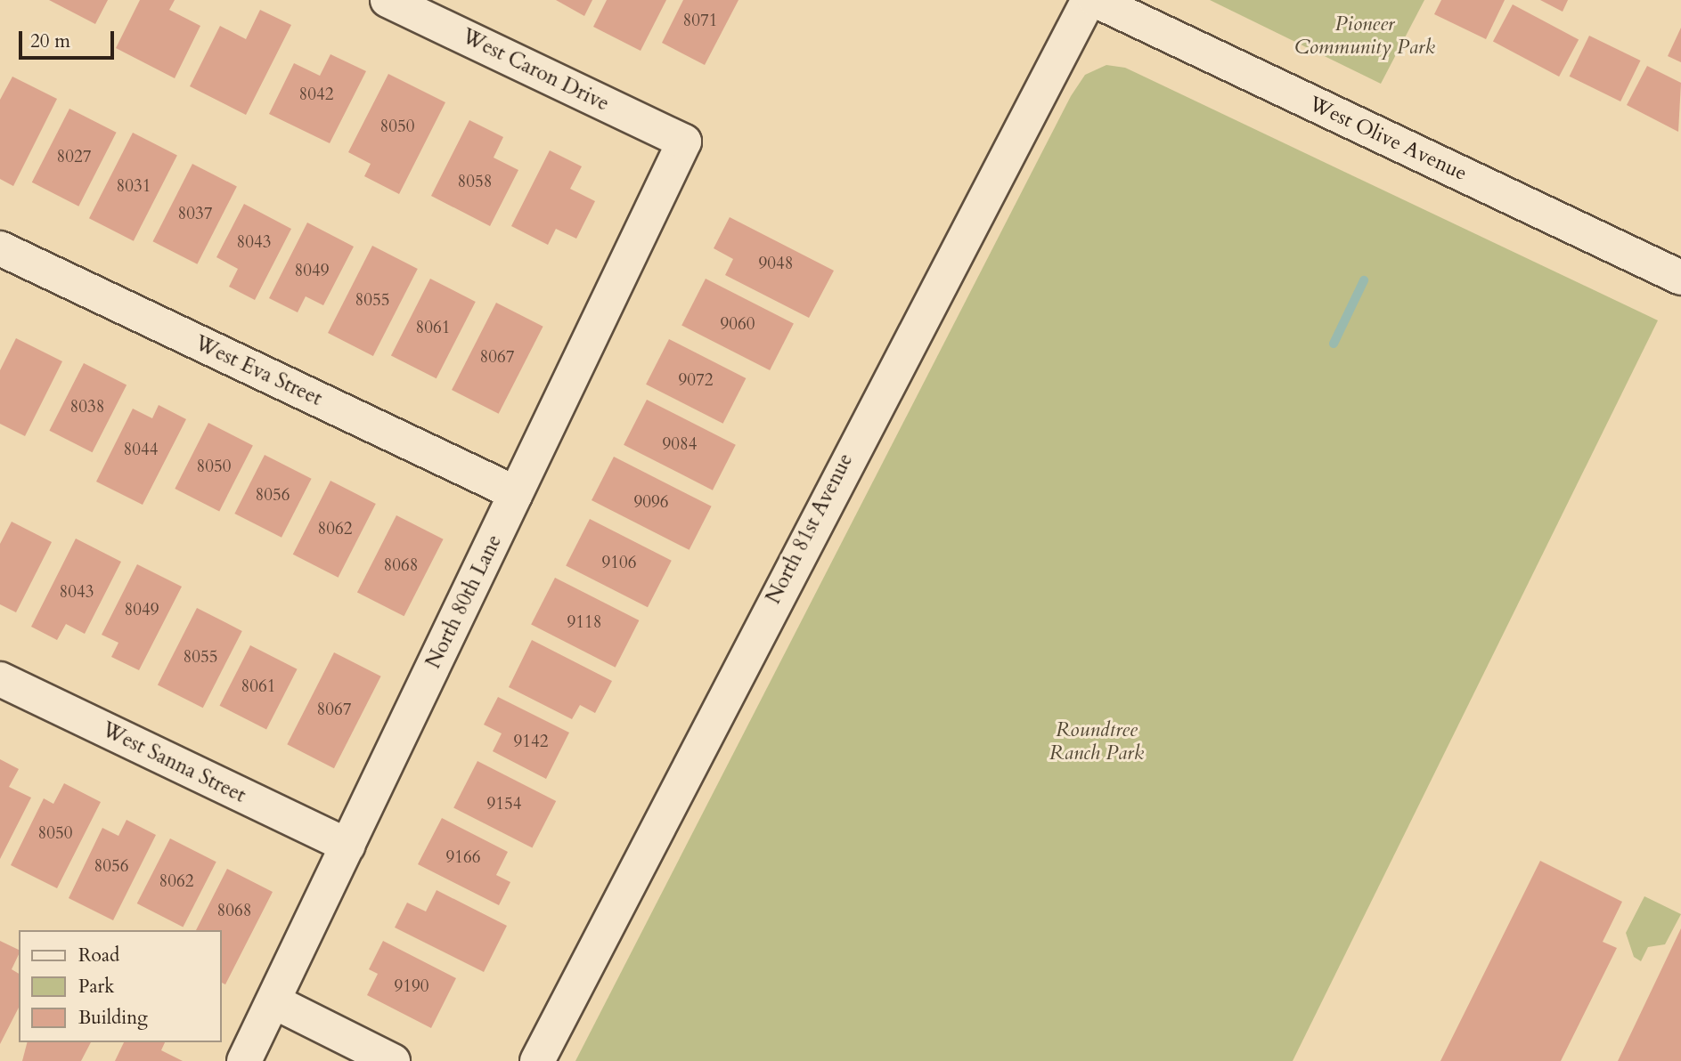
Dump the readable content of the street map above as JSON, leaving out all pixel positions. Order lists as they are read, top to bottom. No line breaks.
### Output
{"streets":{"street":["West Caron Drive","West Olive Avenue","West Eva Street","North 81st Avenue","North 80th Lane","West Sanna Street"]},"crossings":[["West Caron Drive","North 80th Lane"],["West Eva Street","North 80th Lane"],["North 80th Lane","West Sanna Street"]],"parks":["Pioneer Community Park","Roundtree Ranch Park"],"house_numbers":["8071","8042","8050","8027","8058","8031","8037","8043","9048","8049","8055","9060","8061","8067","9072","8038","9084","8044","8050","8056","9096","8062","9106","8068","8043","8049","9118","8055","8061","8067","9142","9154","8050","9166","8056","8062","8068","9190"],"legend":["Road","Park","Building"],"scale_bar":"20 m"}
